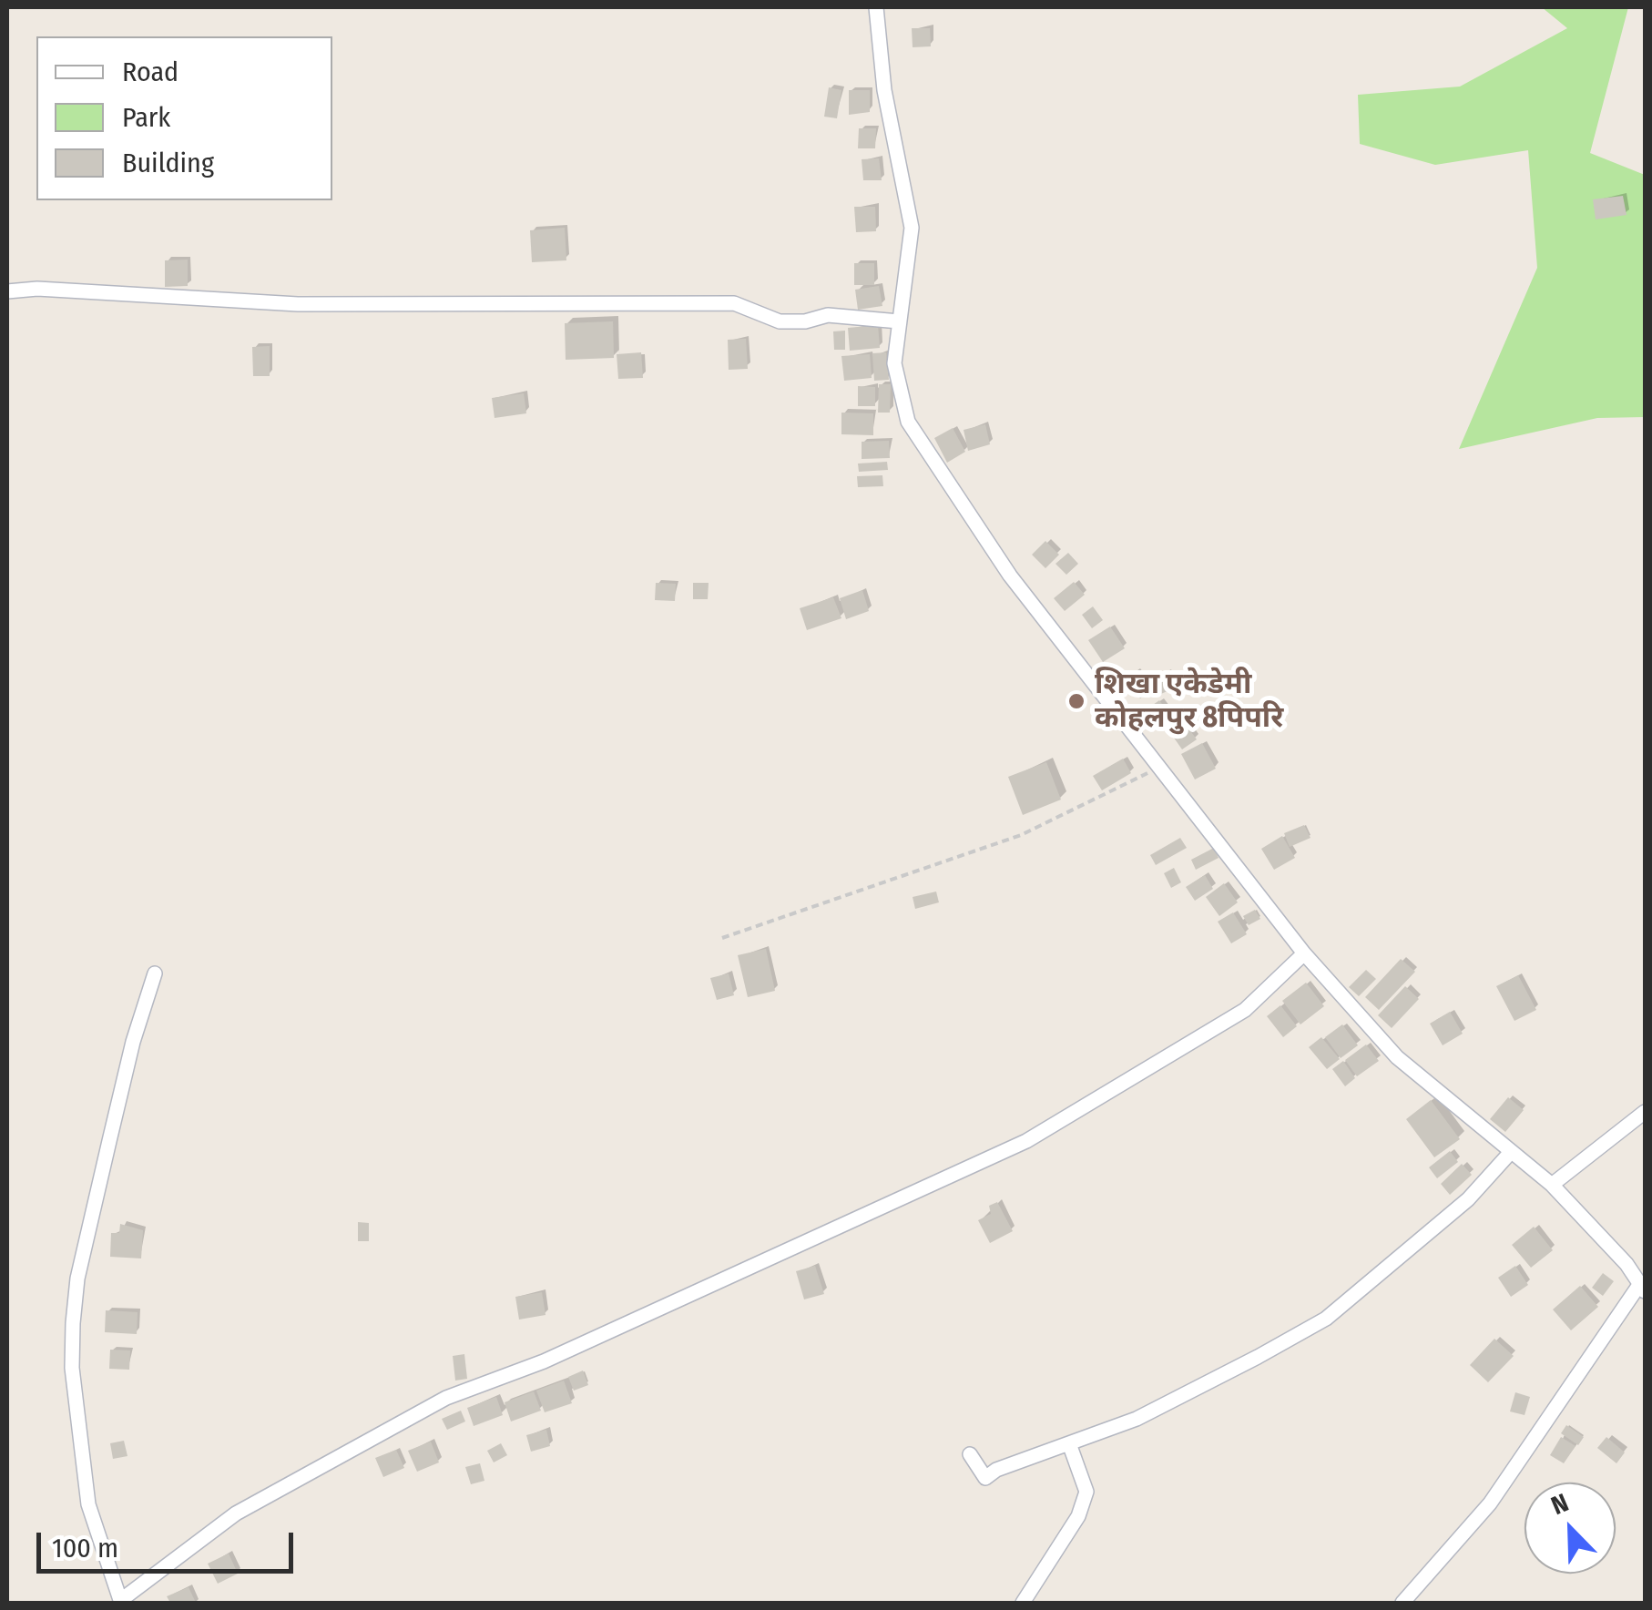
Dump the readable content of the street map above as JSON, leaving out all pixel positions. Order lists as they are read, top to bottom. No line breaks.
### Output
{"places":["शिखा एकेडेमी कोहलपुर 8पिपरि"],"legend":["Road","Park","Building"],"scale_bar":"100 m","north":"top left"}
